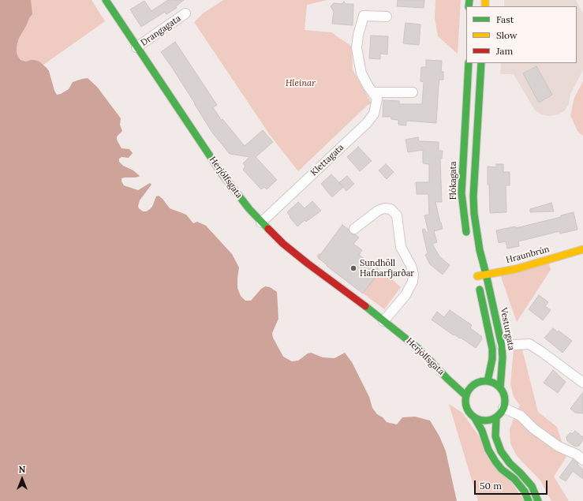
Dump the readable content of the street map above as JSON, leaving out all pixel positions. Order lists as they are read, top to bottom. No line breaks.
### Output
{"streets":{"main road":["Herjólfsgata","Flókagata","Hraunbrún","Vesturgata"],"street":["Drangagata","Klettagata"]},"crossings":[["Drangagata","Herjólfsgata"],["Klettagata","Herjólfsgata"],["Herjólfsgata","Hraunbrún"],["Herjólfsgata","Vesturgata"],["Hraunbrún","Vesturgata"]],"parks":["Hleinar"],"places":["Sundhöll Hafnarfjarðar"],"legend":["Fast","Slow","Jam"],"scale_bar":"50 m","north":"top"}
